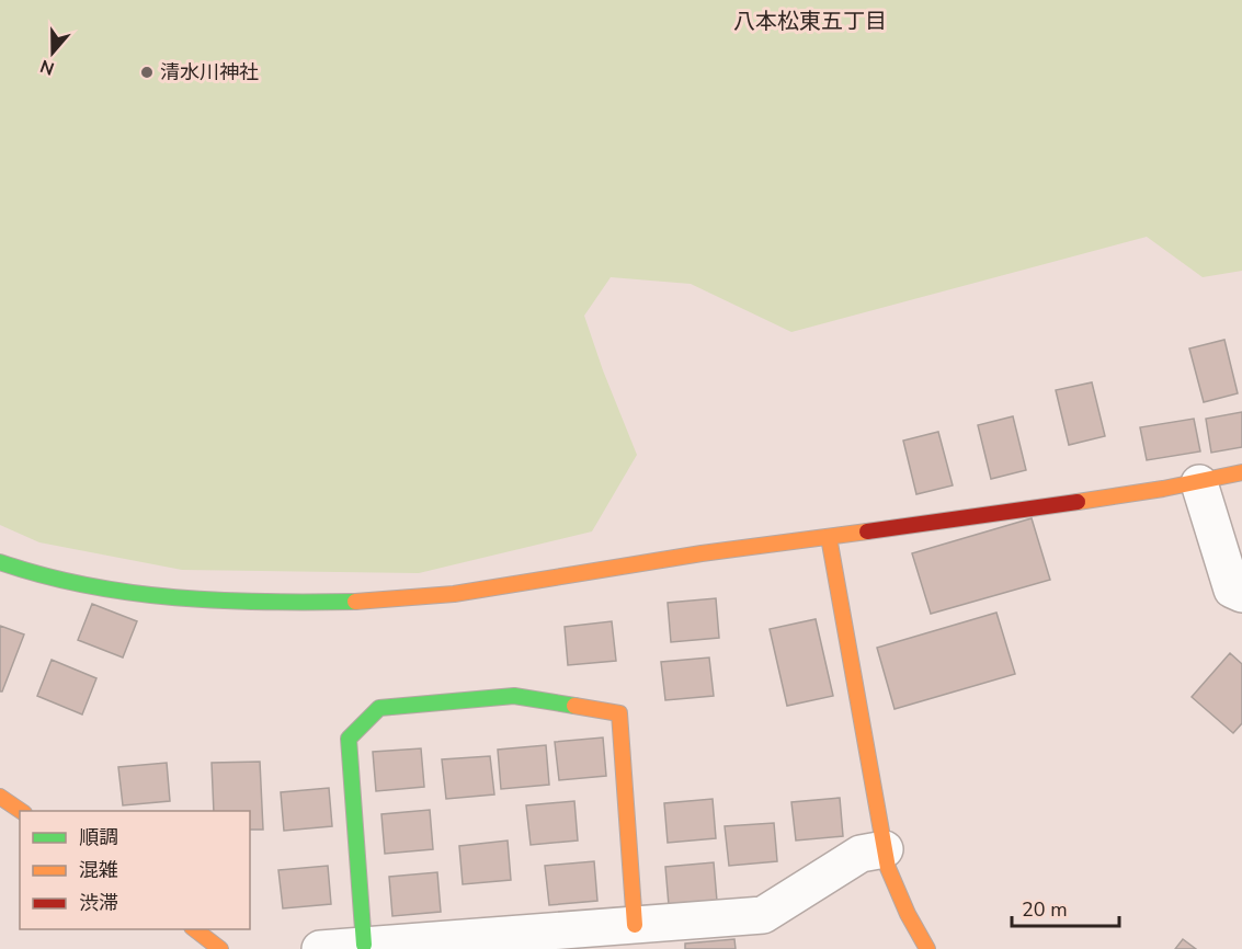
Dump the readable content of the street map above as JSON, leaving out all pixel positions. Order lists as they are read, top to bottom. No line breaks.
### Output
{"districts":["八本松東五丁目"],"places":["清水川神社"],"legend":["順調","混雑","渋滞"],"scale_bar":"20 m","north":"bottom"}
